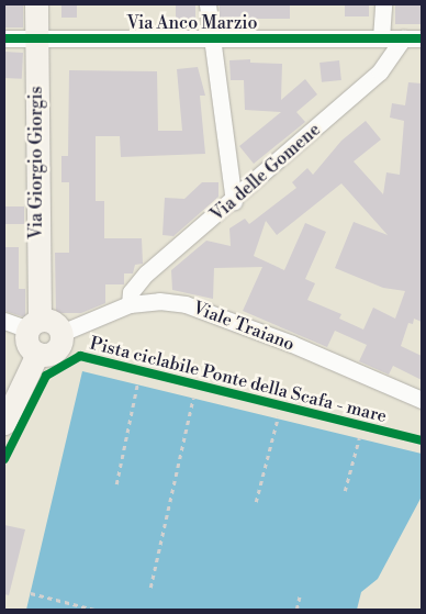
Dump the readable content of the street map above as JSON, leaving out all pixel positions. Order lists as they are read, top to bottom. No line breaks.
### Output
{"streets":{"street":["Via Anco Marzio","Via Giorgio Giorgis","Via delle Gomene","Viale Traiano"],"cycle path":["Pista ciclabile Ponte della Scafa - mare"]},"crossings":[["Via Anco Marzio","Via Giorgio Giorgis"],["Via Anco Marzio","Via delle Gomene"],["Via Giorgio Giorgis","Viale Traiano"],["Via delle Gomene","Viale Traiano"]]}
